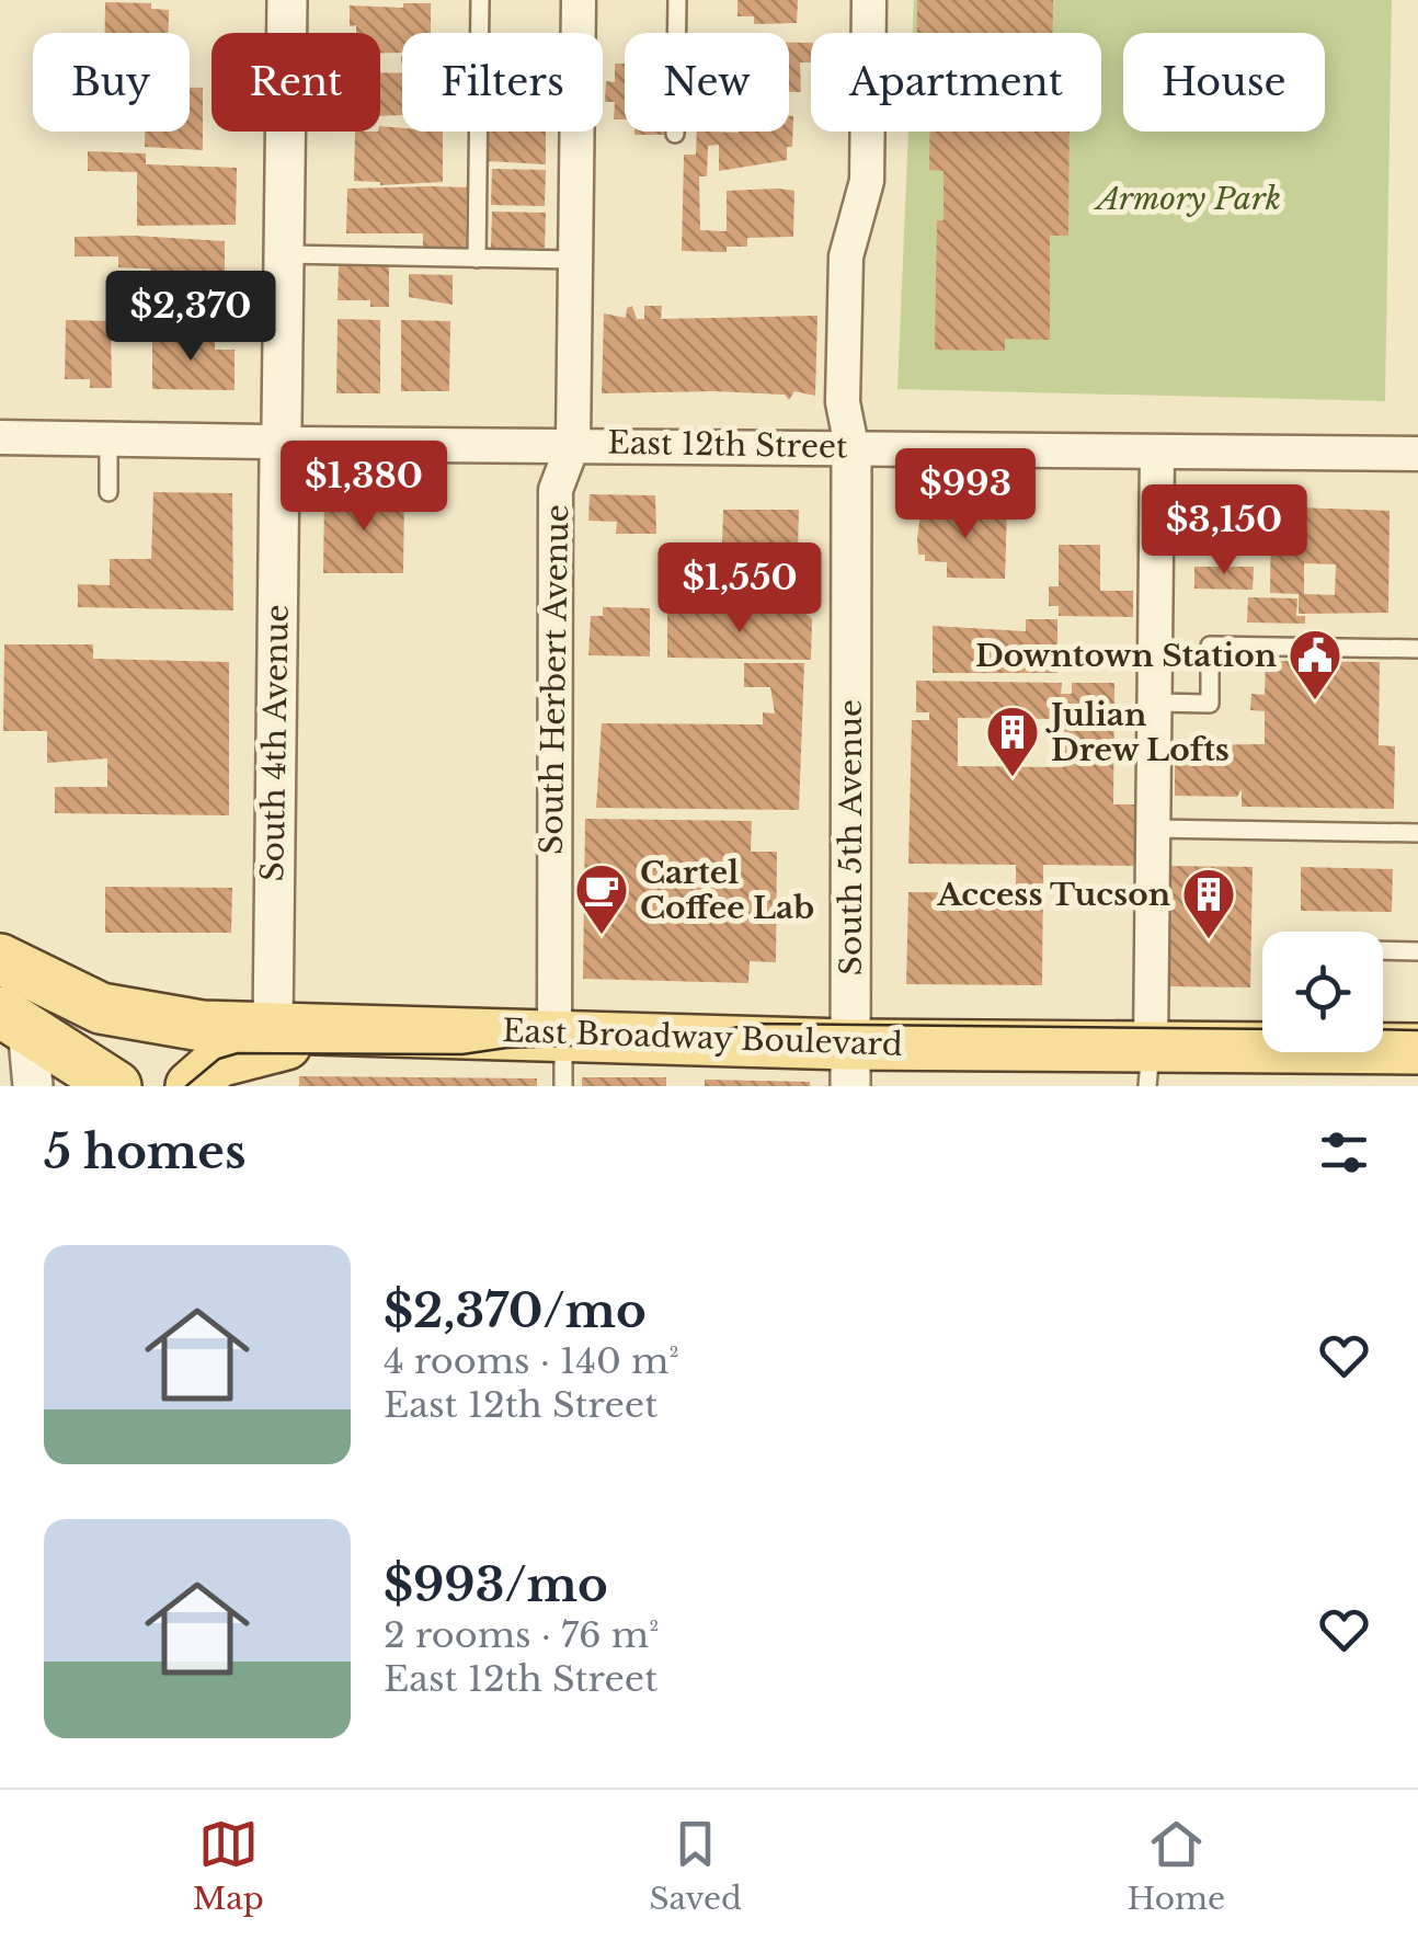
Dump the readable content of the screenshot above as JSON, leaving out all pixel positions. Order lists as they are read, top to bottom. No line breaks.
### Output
{"streets":{"main road":["East Broadway Boulevard"],"street":["East 12th Street","South Herbert Avenue","South 4th Avenue","South 5th Avenue"]},"crossings":[["East 12th Street","South Herbert Avenue"],["East 12th Street","South 4th Avenue"],["East 12th Street","South 5th Avenue"],["South Herbert Avenue","East Broadway Boulevard"],["South 4th Avenue","East Broadway Boulevard"],["South 5th Avenue","East Broadway Boulevard"]],"parks":["Armory Park"],"places":{"public building":["Downtown Station"],"building":["Julian Drew Lofts","Access Tucson"],"cafe":["Cartel Coffee Lab"]},"page":{"chip":["Buy","Rent","Filters","New","Apartment","House"],"price":["$2,370","$1,380","$993","$3,150","$1,550"],"heading":"5 homes","list":[{"name":"$2,370/mo","note":"4 rooms · 140 m² · East 12th Street"},{"name":"$993/mo","note":"2 rooms · 76 m² · East 12th Street"}],"tabs":["Map","Saved","Home"]}}
